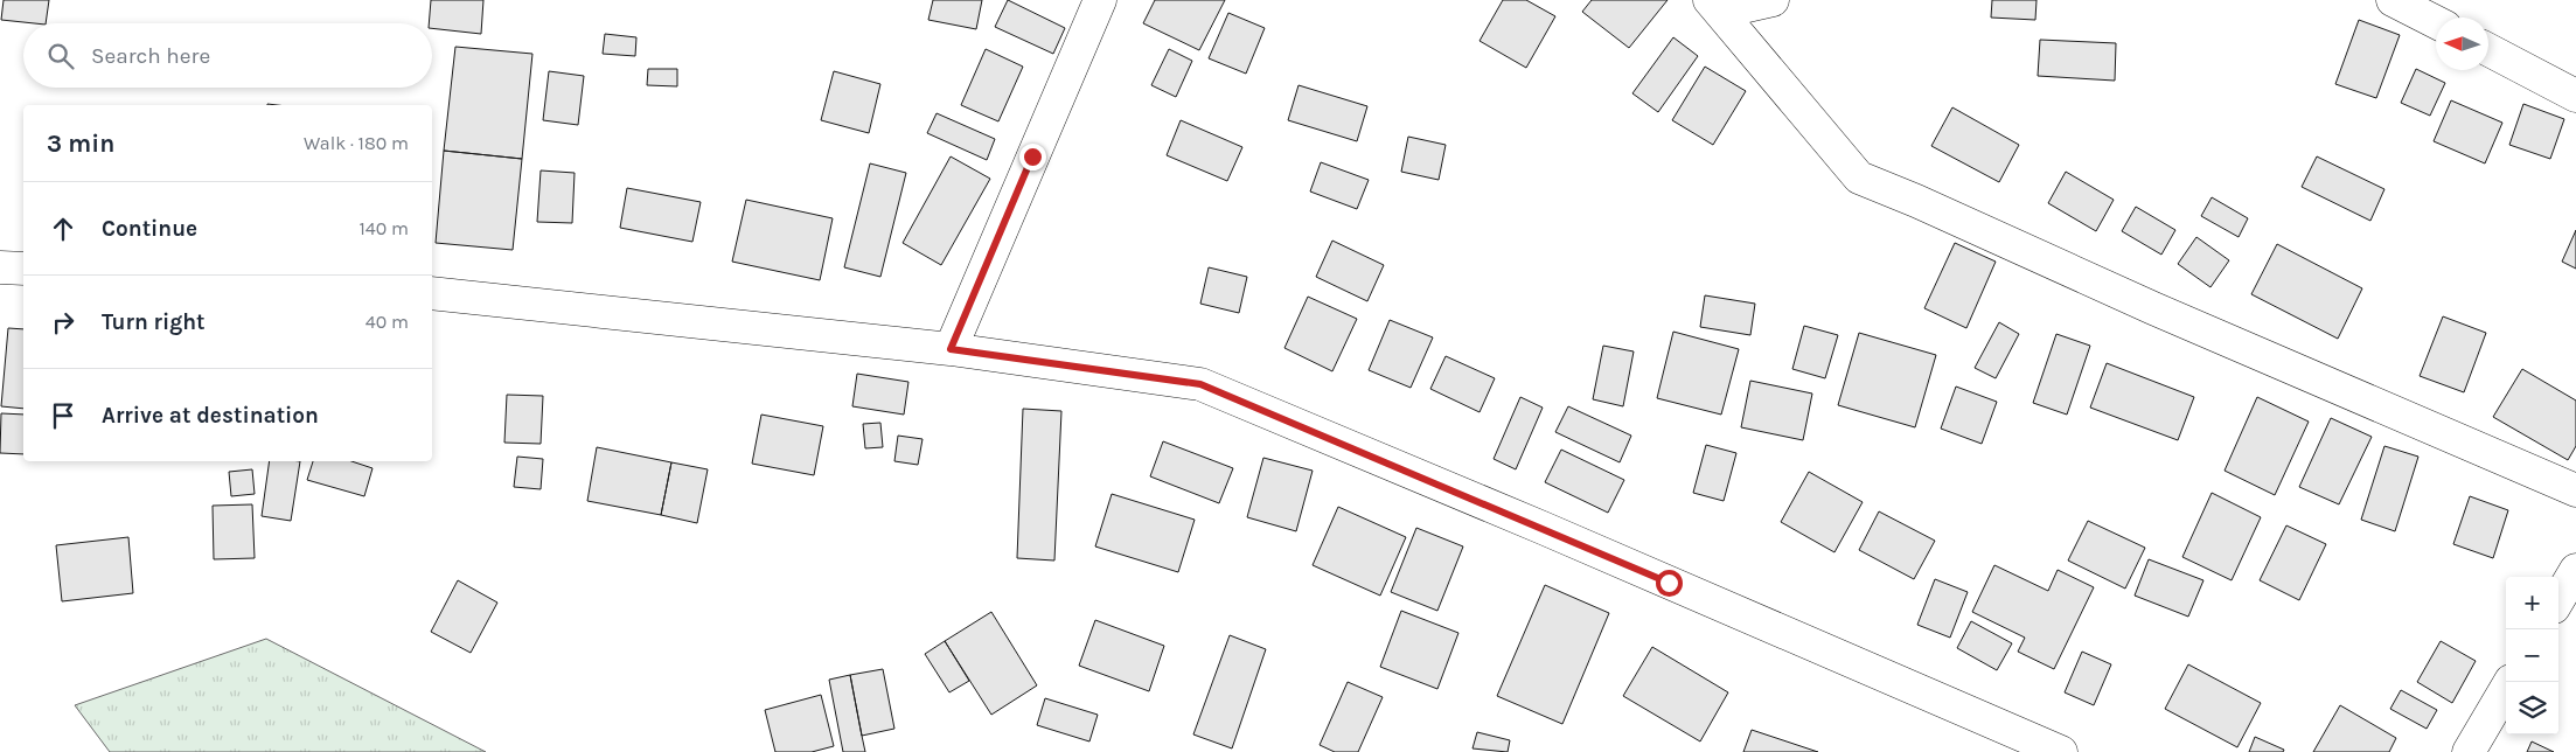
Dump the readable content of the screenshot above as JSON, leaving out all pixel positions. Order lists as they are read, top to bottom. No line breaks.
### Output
{"north":"left","page":{"search":"Search here","heading":["3 min","Walk · 180 m"],"list":[["Continue","140 m"],["Turn right","40 m"],"Arrive at destination"],"map_buttons":["+","−"]}}
